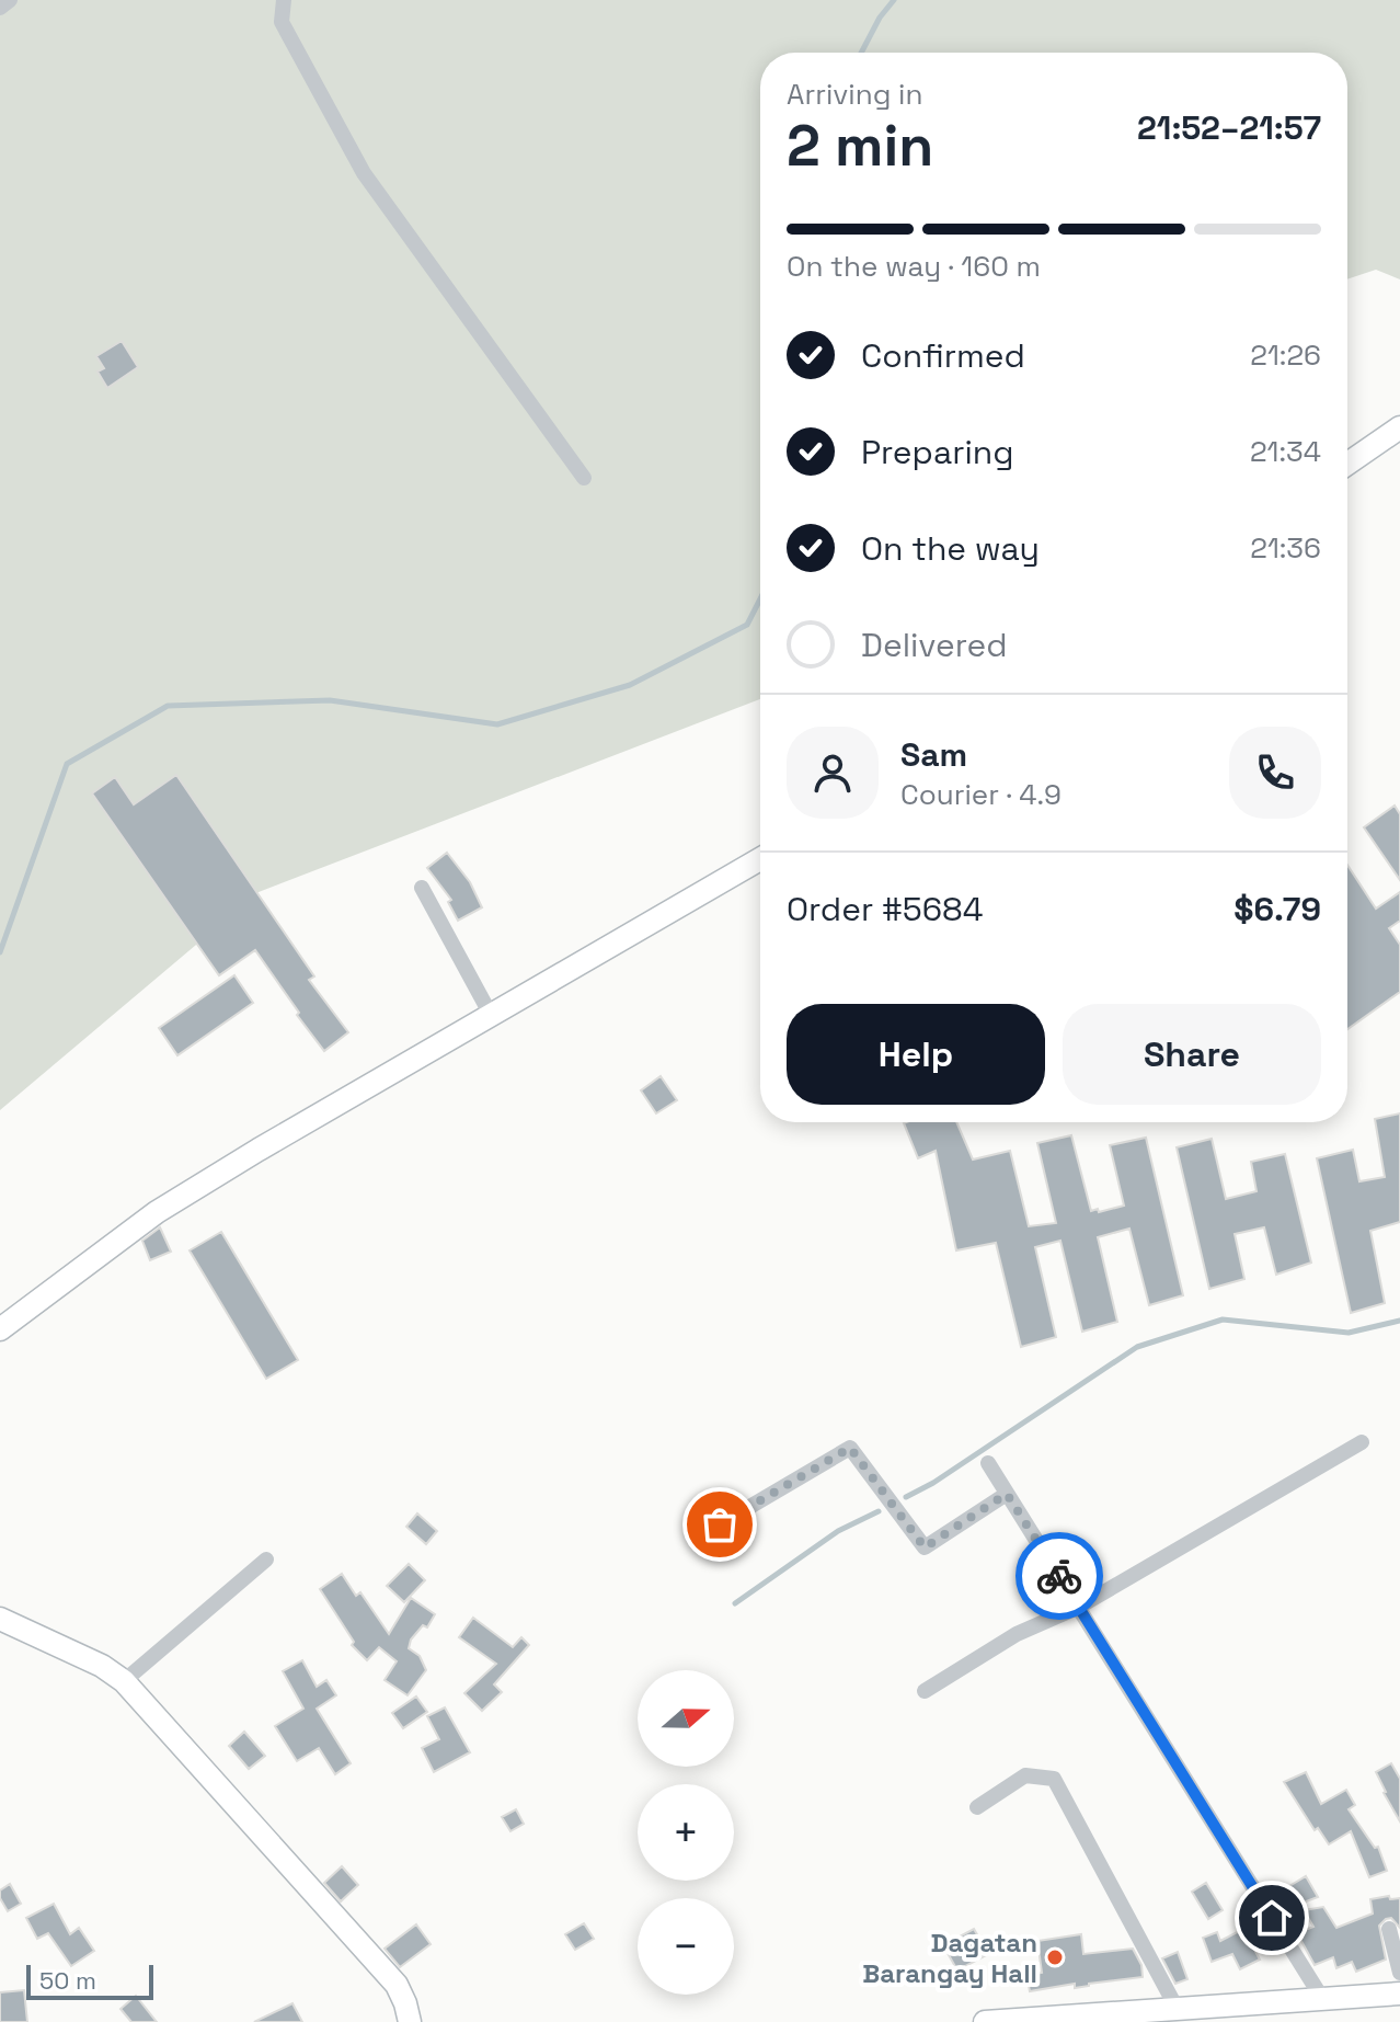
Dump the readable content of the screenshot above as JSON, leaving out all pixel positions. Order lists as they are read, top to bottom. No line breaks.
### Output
{"places":["Dagatan Barangay Hall"],"scale_bar":"50 m","north":"right","page":{"heading":["2 min","Arriving in","21:52–21:57"],"panel":["Sam","Courier · 4.9","Order #5684","$6.79"],"bar":"On the way · 160 m","list":[["Confirmed","21:26"],["Preparing","21:34"],["On the way","21:36"],"Delivered"],"buttons":["Help","Share"],"map_buttons":["+","−"],"scale":"50 m"}}
